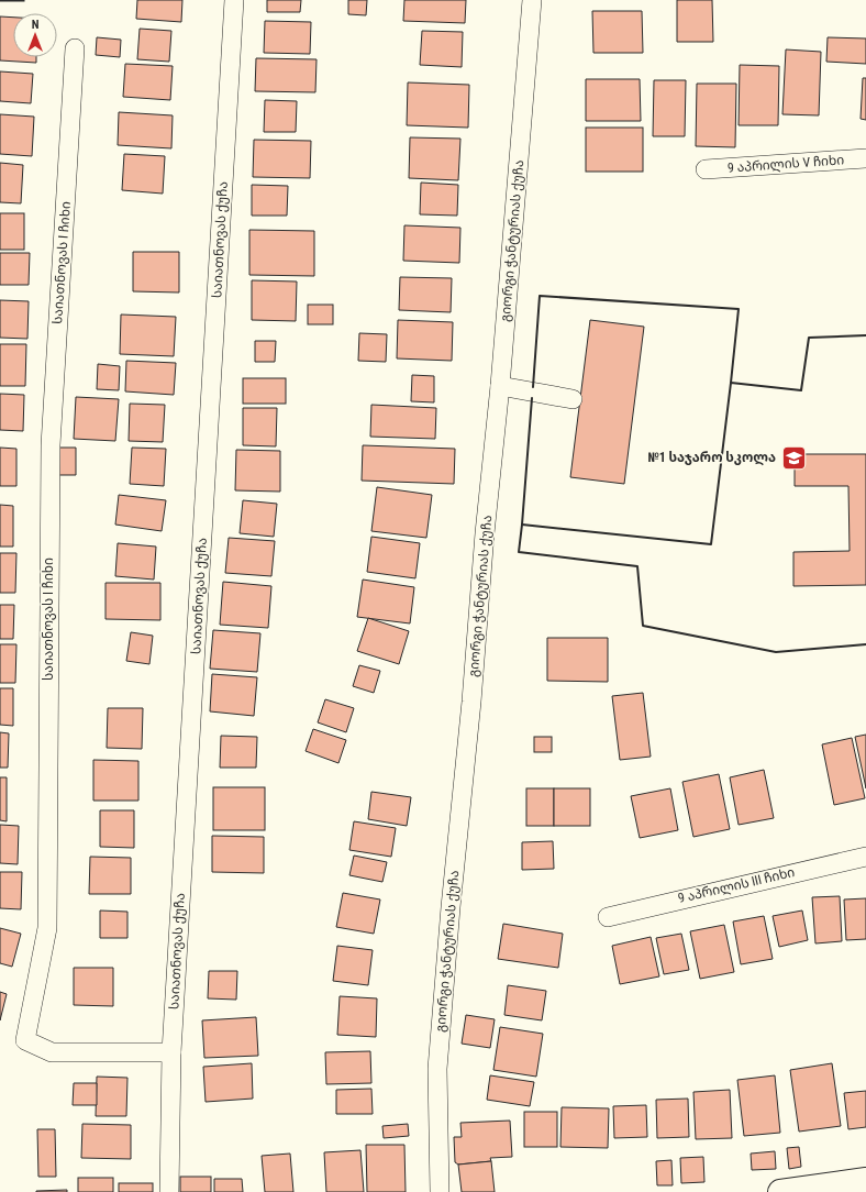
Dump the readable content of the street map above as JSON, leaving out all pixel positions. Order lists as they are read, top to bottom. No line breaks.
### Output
{"streets":{"street":["9 აპრილის V ჩიხი","საიათნოვას ქუჩა","გიორგი ჭანტურიას ქუჩა","საიათნოვას I ჩიხი","9 აპრილის III ჩიხი"]},"crossings":[["საიათნოვას ქუჩა","საიათნოვას I ჩიხი"]],"places":{"school or university":["№1 საჯარო სკოლა"]},"north":"top"}
